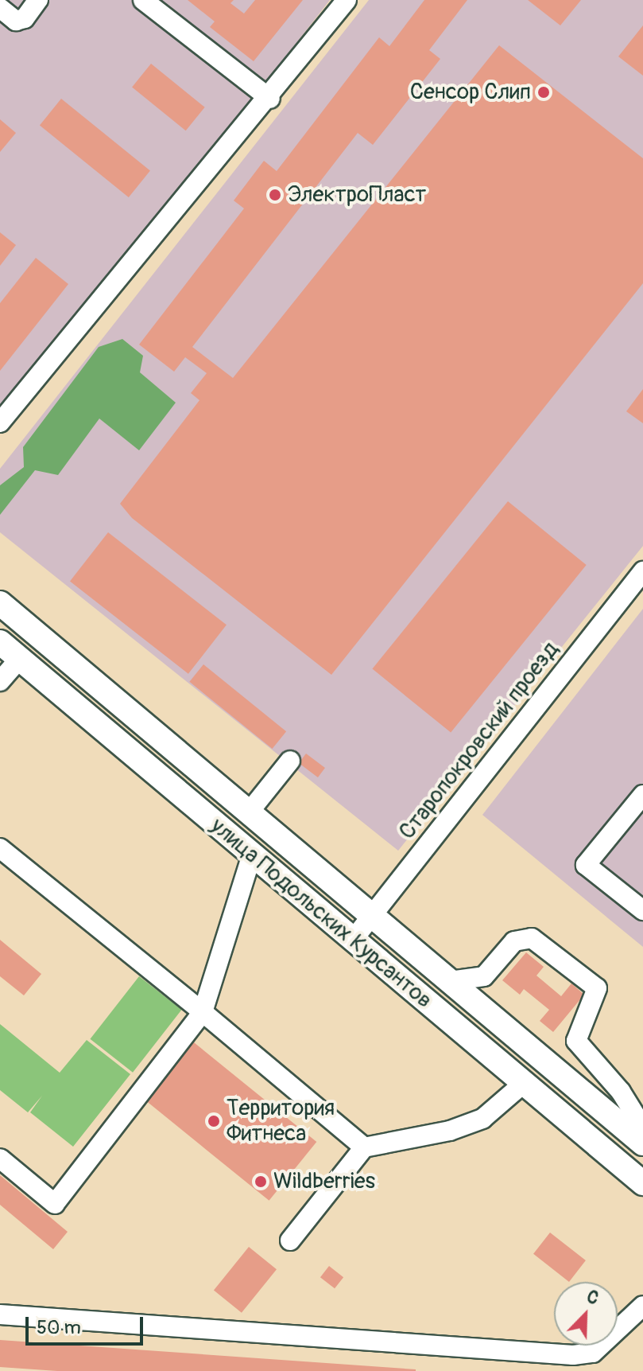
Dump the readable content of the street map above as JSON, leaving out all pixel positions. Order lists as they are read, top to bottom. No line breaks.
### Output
{"streets":{"main road":["улица Подольских Курсантов"],"street":["Старопокровский проезд"]},"crossings":[["Старопокровский проезд","улица Подольских Курсантов"]],"places":["Сенсор Слип","ЭлектроПласт","Территория Фитнеса","Wildberries"],"scale_bar":"50 m","north":"top right"}
